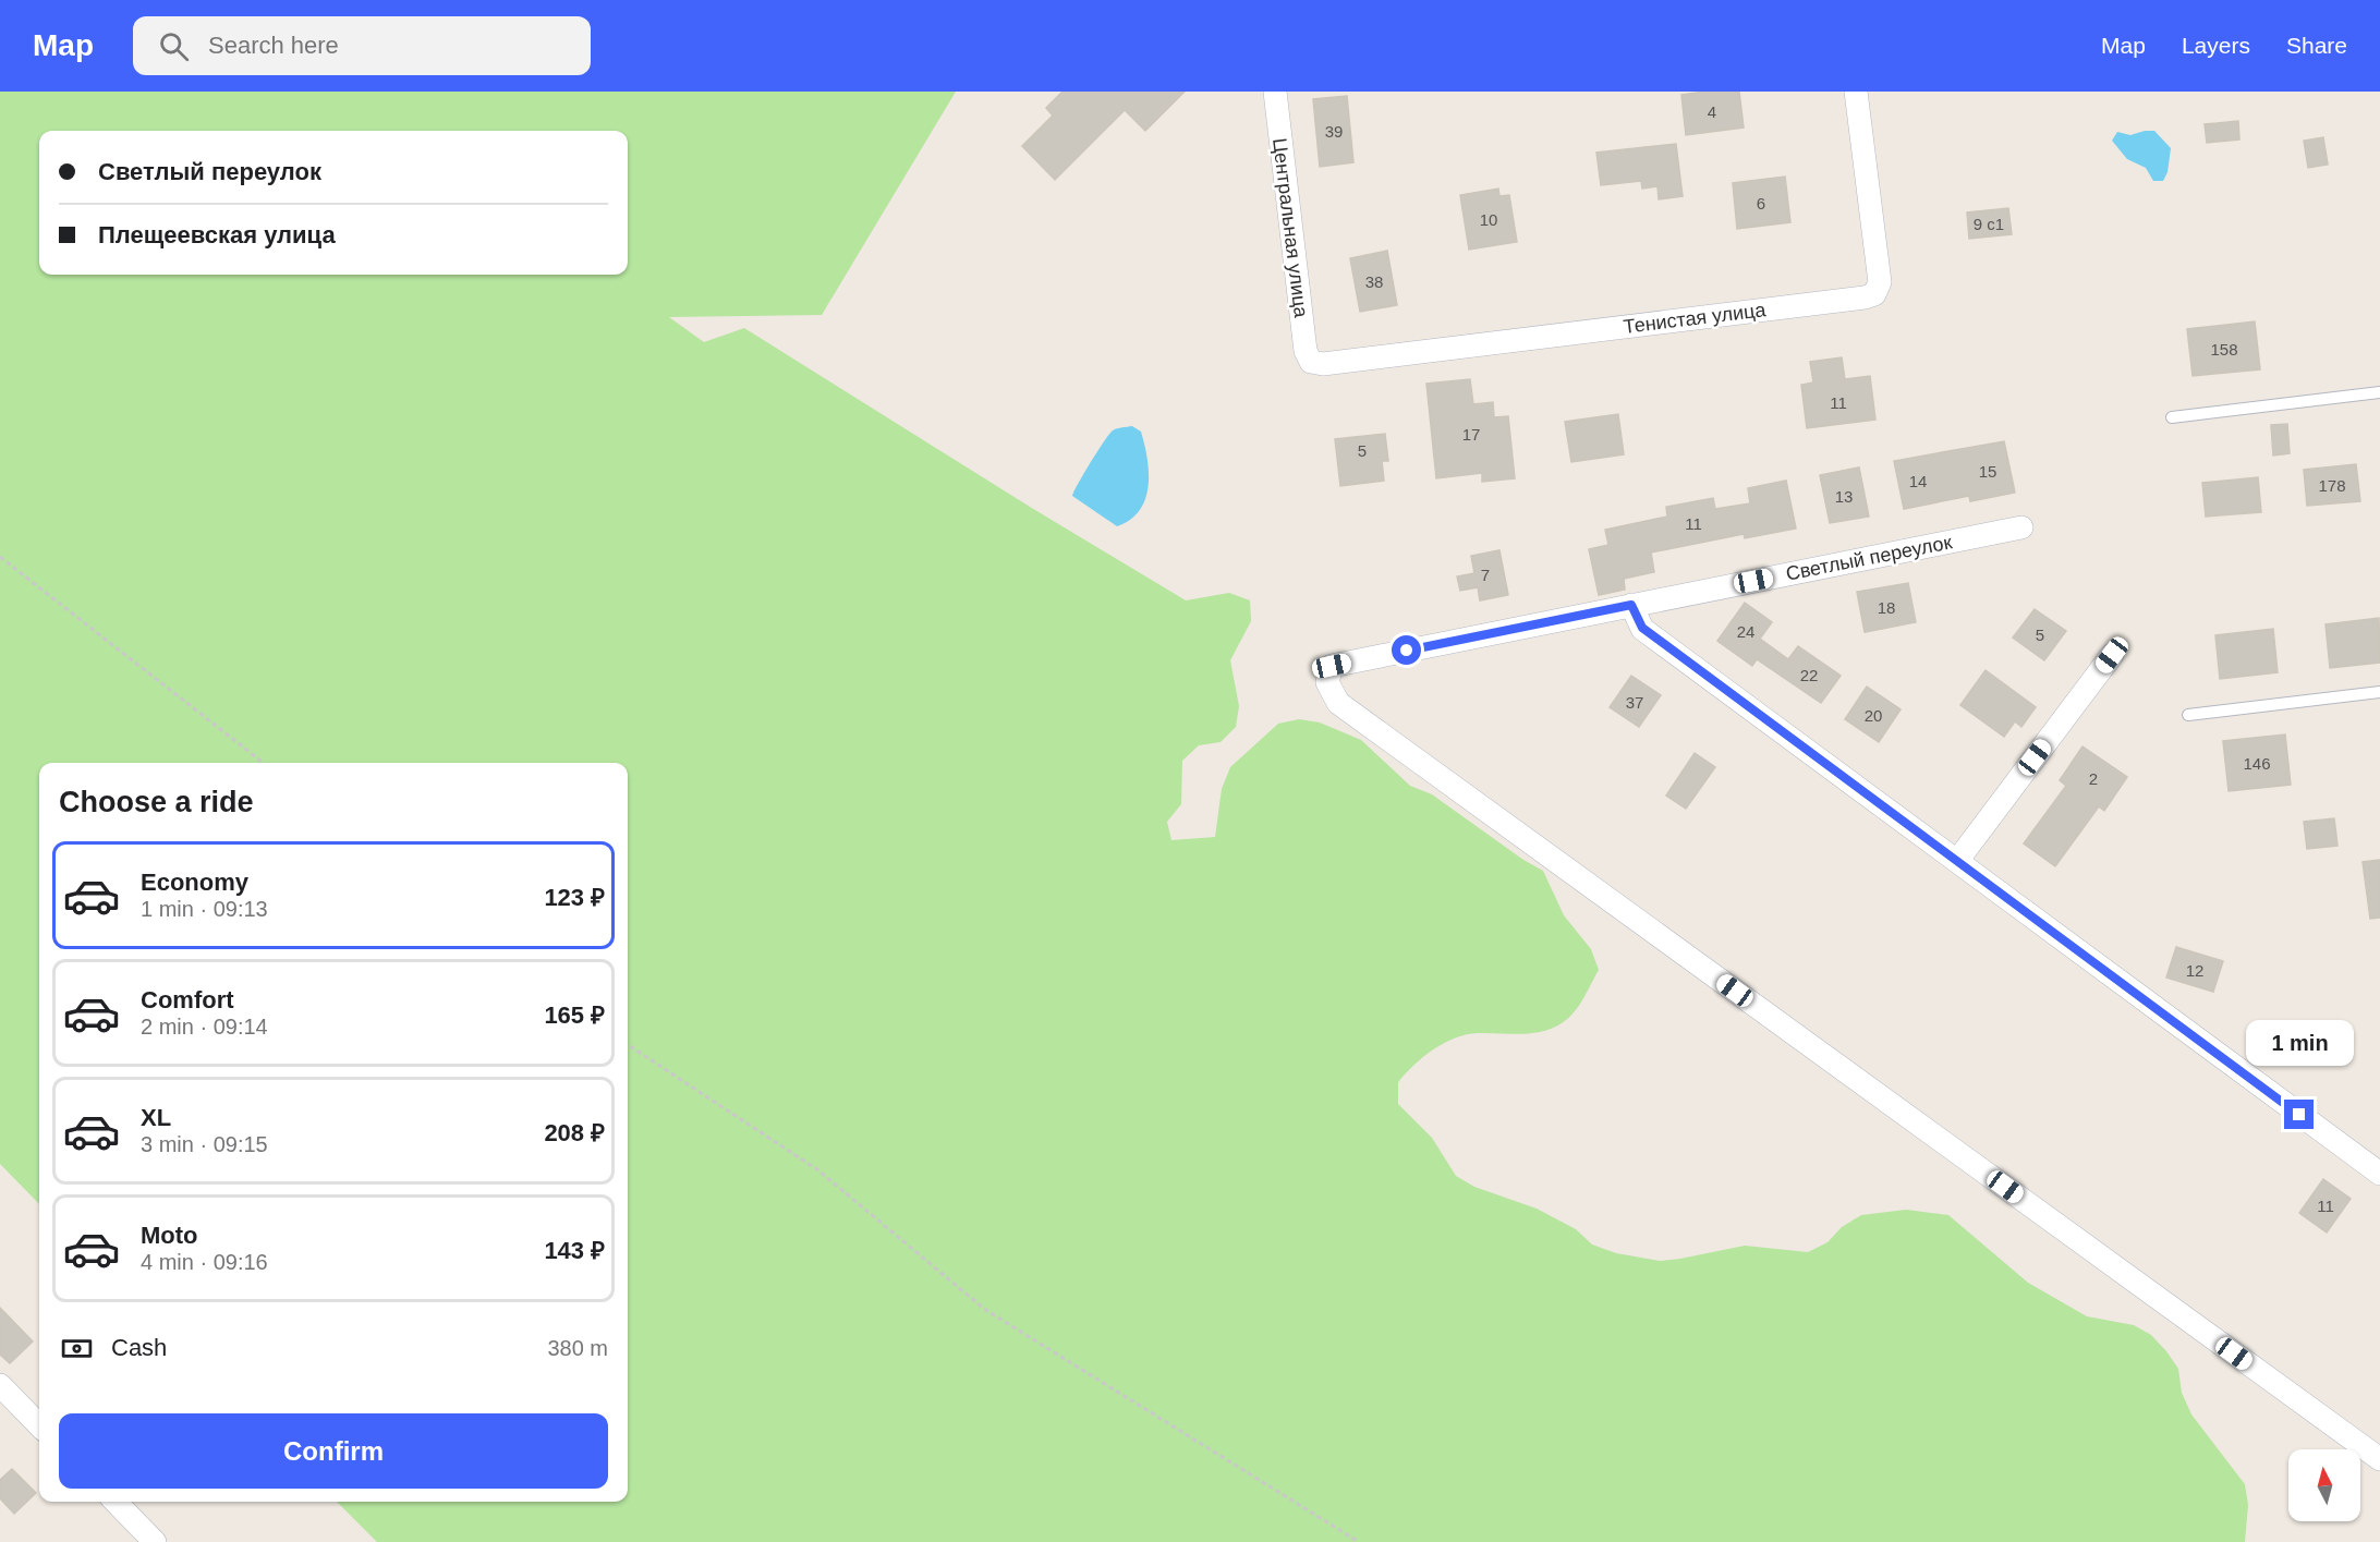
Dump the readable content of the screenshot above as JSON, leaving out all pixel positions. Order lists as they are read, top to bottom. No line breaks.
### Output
{"streets":{"street":["Центральная улица","Тенистая улица","Светлый переулок"]},"crossings":[["Центральная улица","Тенистая улица"]],"house_numbers":["4","39","6","10","9 с1","38","158","11","17","5","15","14","178","13","11","7","18","24","5","22","37","20","146","2","12","11"],"north":"top","page":{"header":"Map","search":"Search here","nav":["Map","Layers","Share"],"banner":["Светлый переулок","Плещеевская улица"],"heading":"Choose a ride","list":[{"name":"Economy","note":"1 min · 09:13","value":"123 ₽"},{"name":"Comfort","note":"2 min · 09:14","value":"165 ₽"},{"name":"XL","note":"3 min · 09:15","value":"208 ₽"},{"name":"Moto","note":"4 min · 09:16","value":"143 ₽"}],"bubble":"1 min","pay":["Cash","380 m"],"buttons":"Confirm"}}
